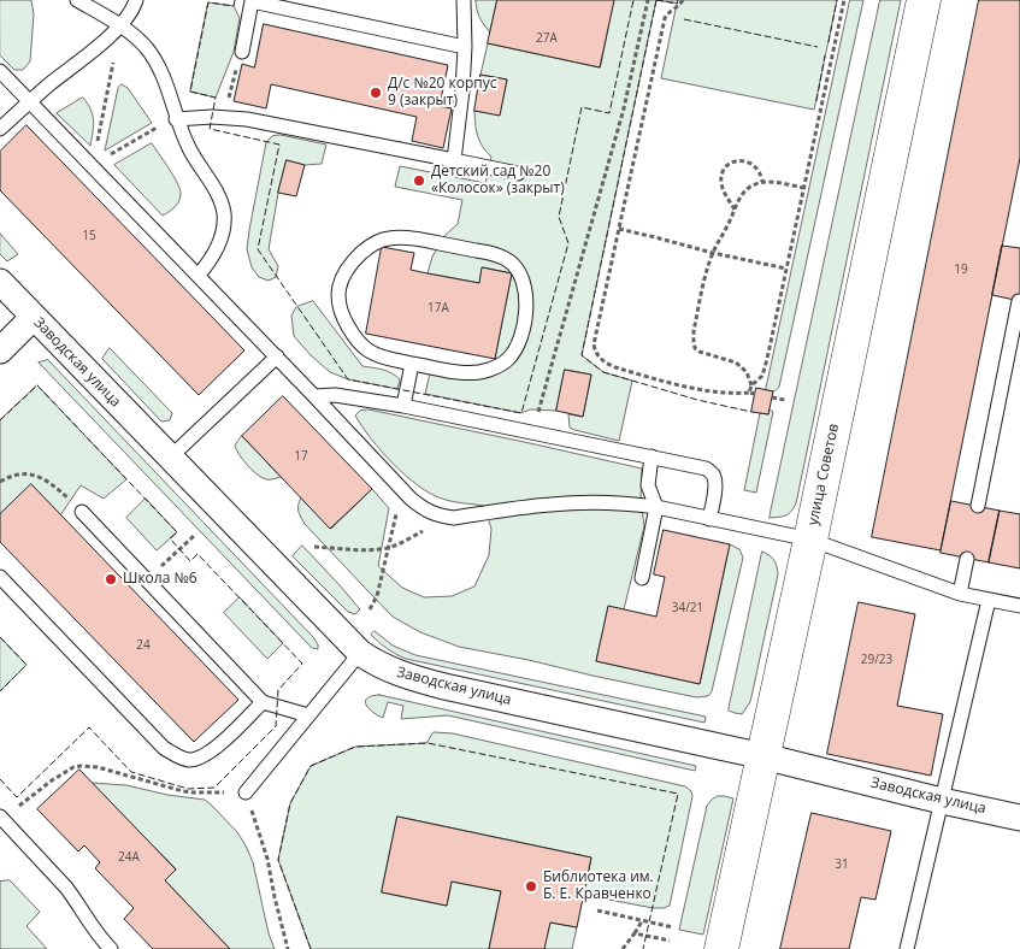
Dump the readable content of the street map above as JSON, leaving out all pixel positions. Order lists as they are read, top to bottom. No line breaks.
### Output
{"streets":{"street":["Заводская улица","улица Советов"]},"crossings":[["Заводская улица","улица Советов"]],"places":["Д/с №20 корпус 9 (закрыт)","Детский сад №20 «Колосок» (закрыт)","Школа №6","Библиотека им. Б. Е. Кравченко"],"house_numbers":["27А","15","19","17А","17","34/21","24","29/23","24А","31"]}
